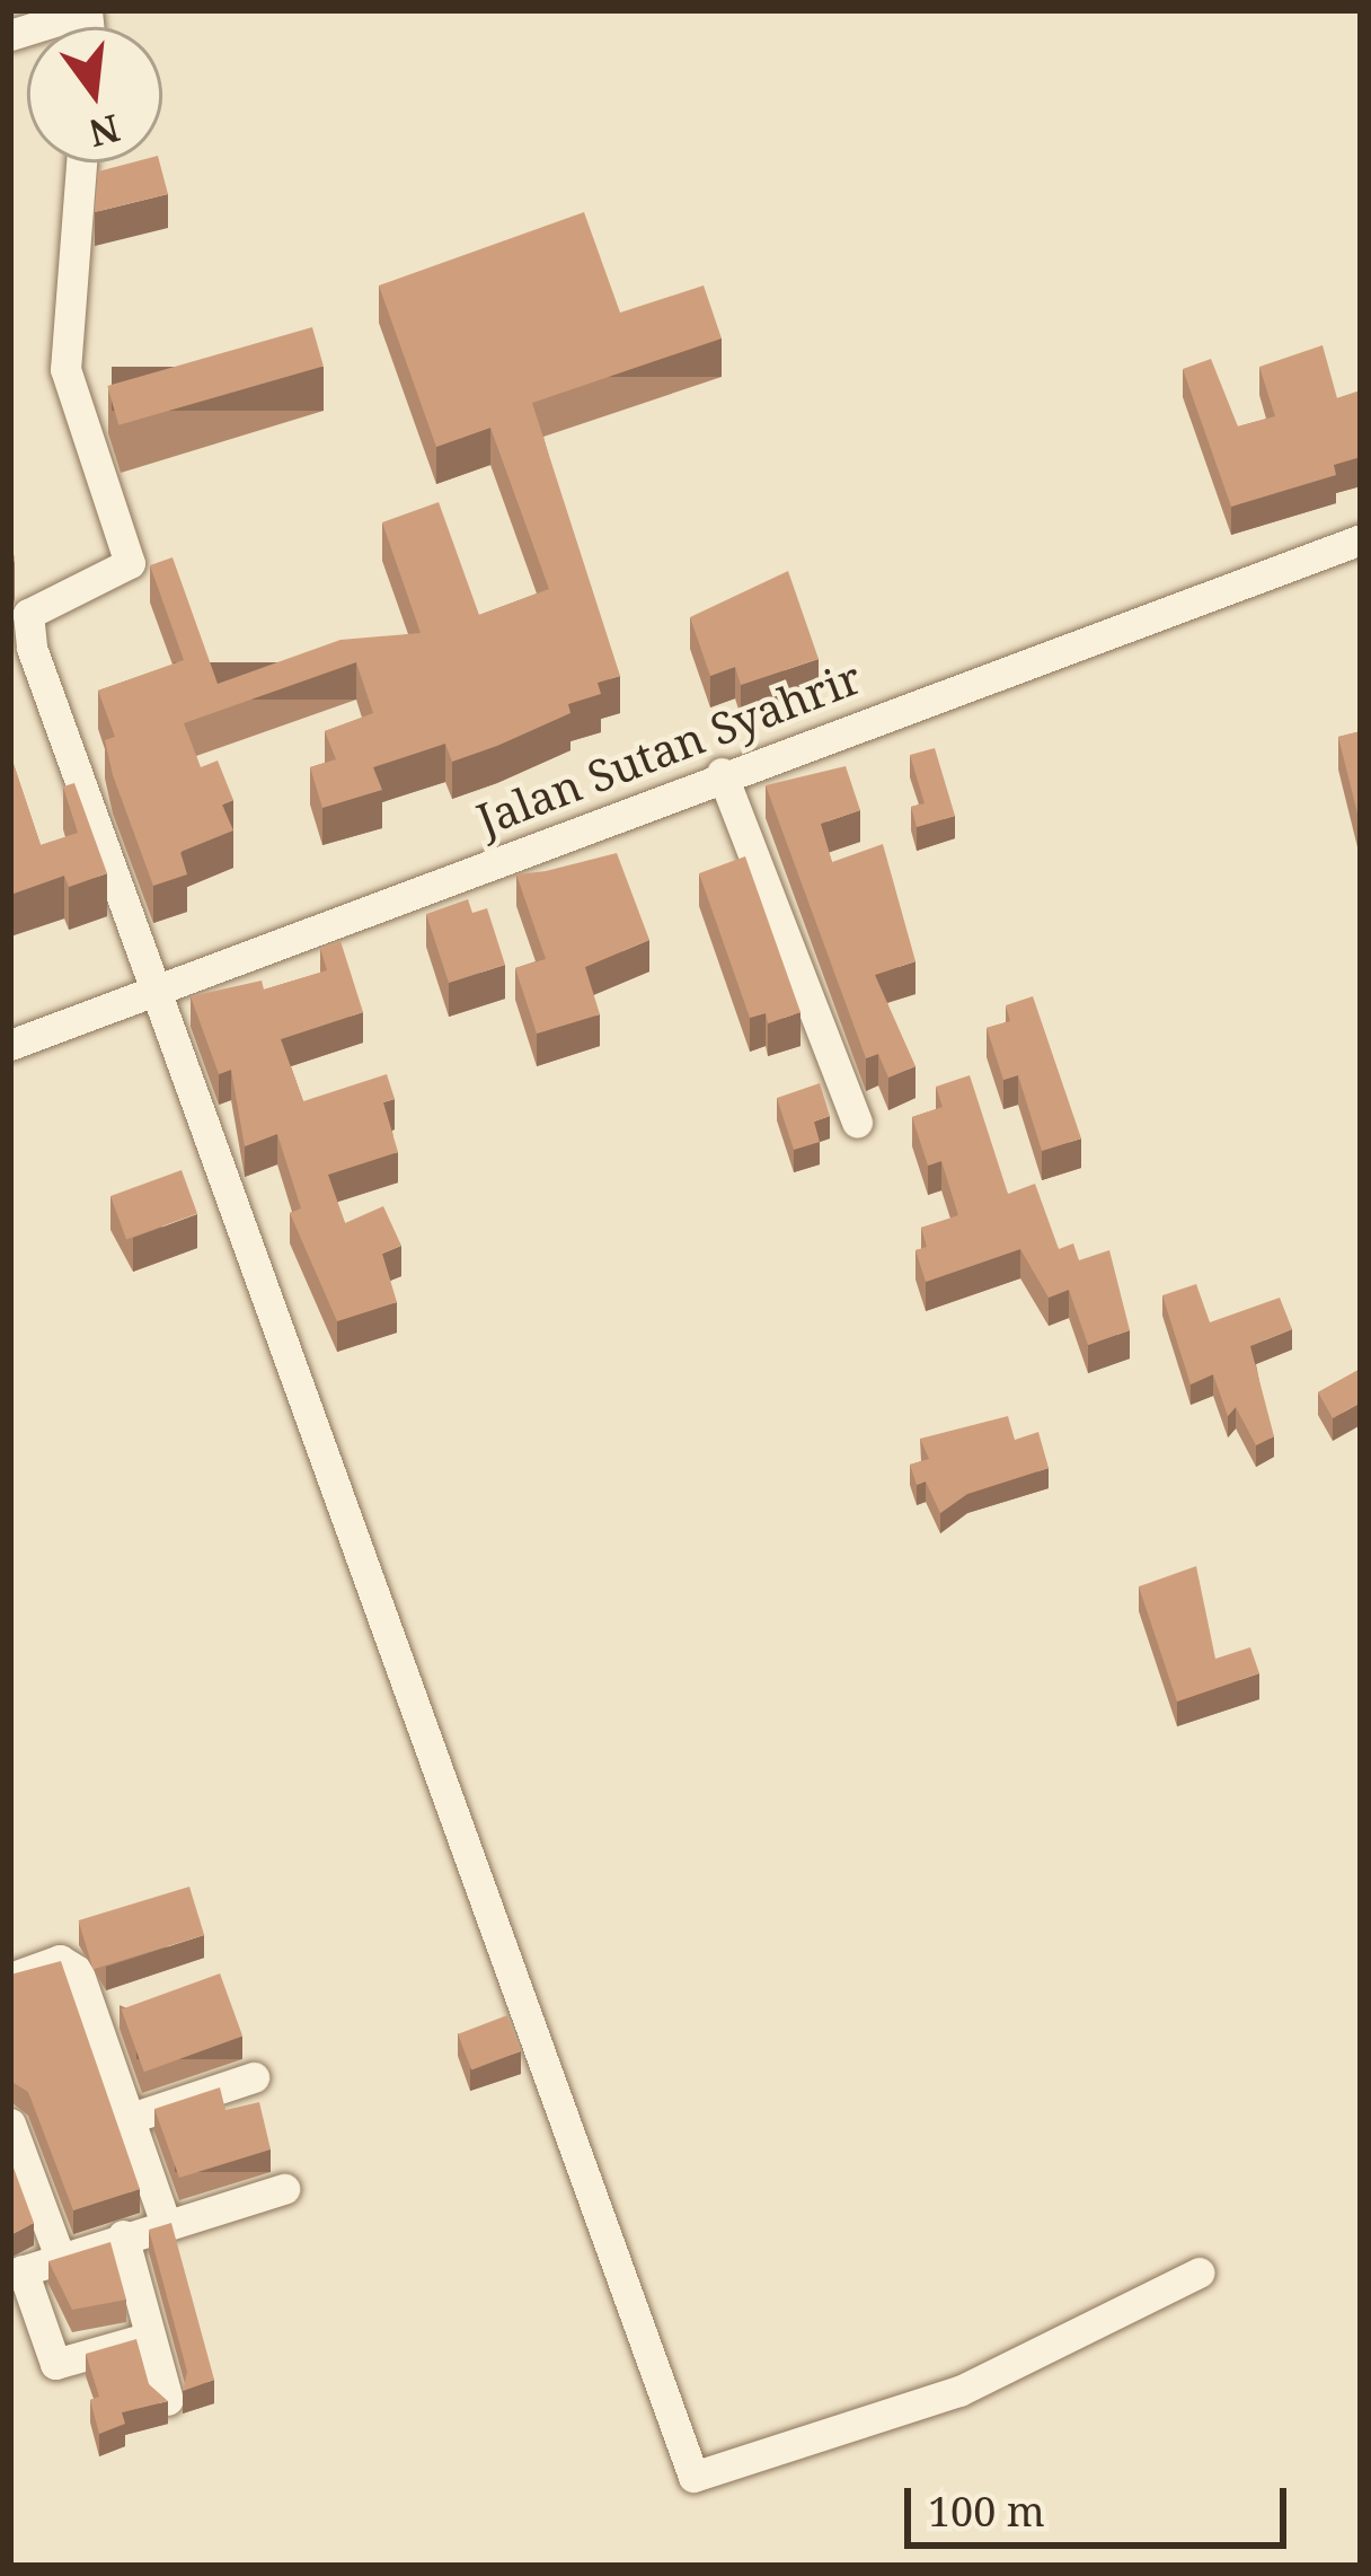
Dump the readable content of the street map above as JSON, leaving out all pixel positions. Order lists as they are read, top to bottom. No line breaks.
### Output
{"streets":{"street":["Jalan Sutan Syahrir"]},"scale_bar":"100 m","north":"bottom"}
